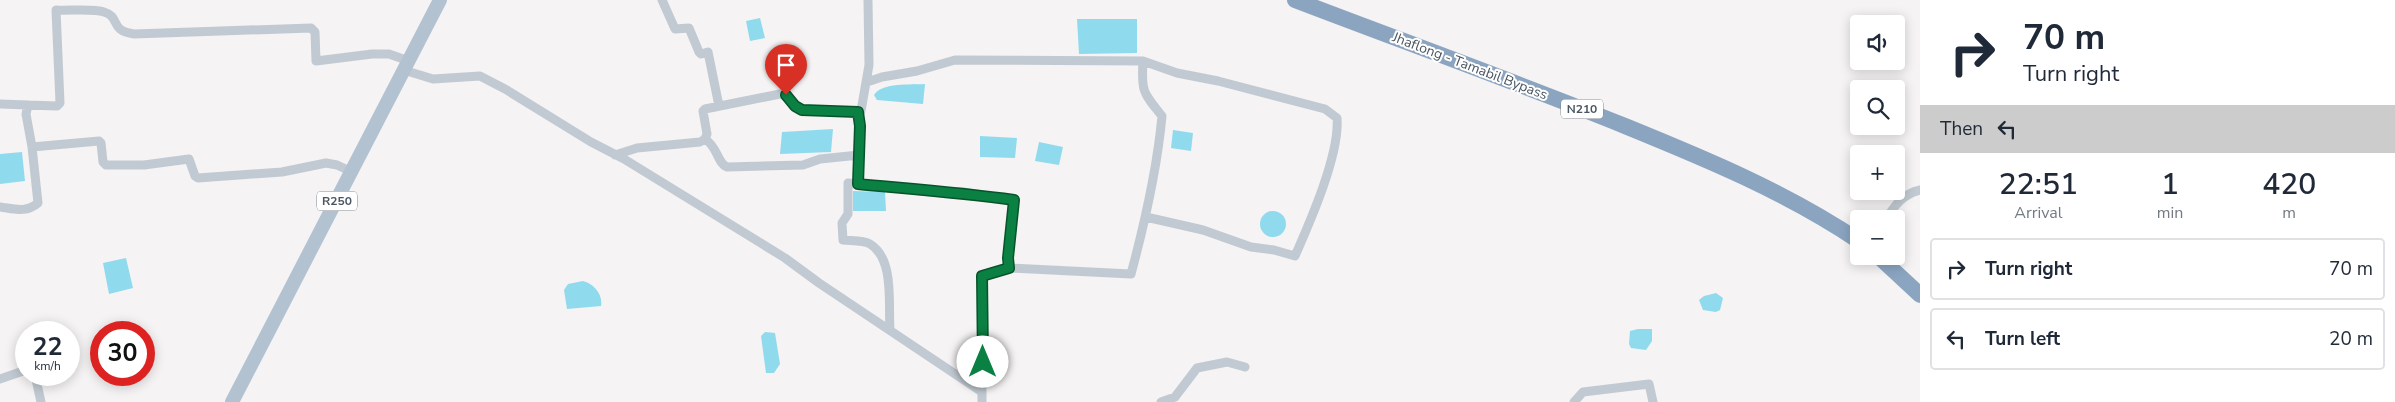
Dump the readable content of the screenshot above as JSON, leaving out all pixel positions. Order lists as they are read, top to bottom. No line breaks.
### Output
{"streets":{"highway":["Jhaflong - Tamabil Bypass","N210"],"main road":["R250"]},"page":{"turn":["70 m","Turn right"],"map_buttons":["+","−"],"then":"Then","eta":["22:51","Arrival","1","min","420","m"],"list":[{"name":"Turn right","value":"70 m"},{"name":"Turn left","value":"20 m"}],"speed":"22 km/h","limit":"30"}}
